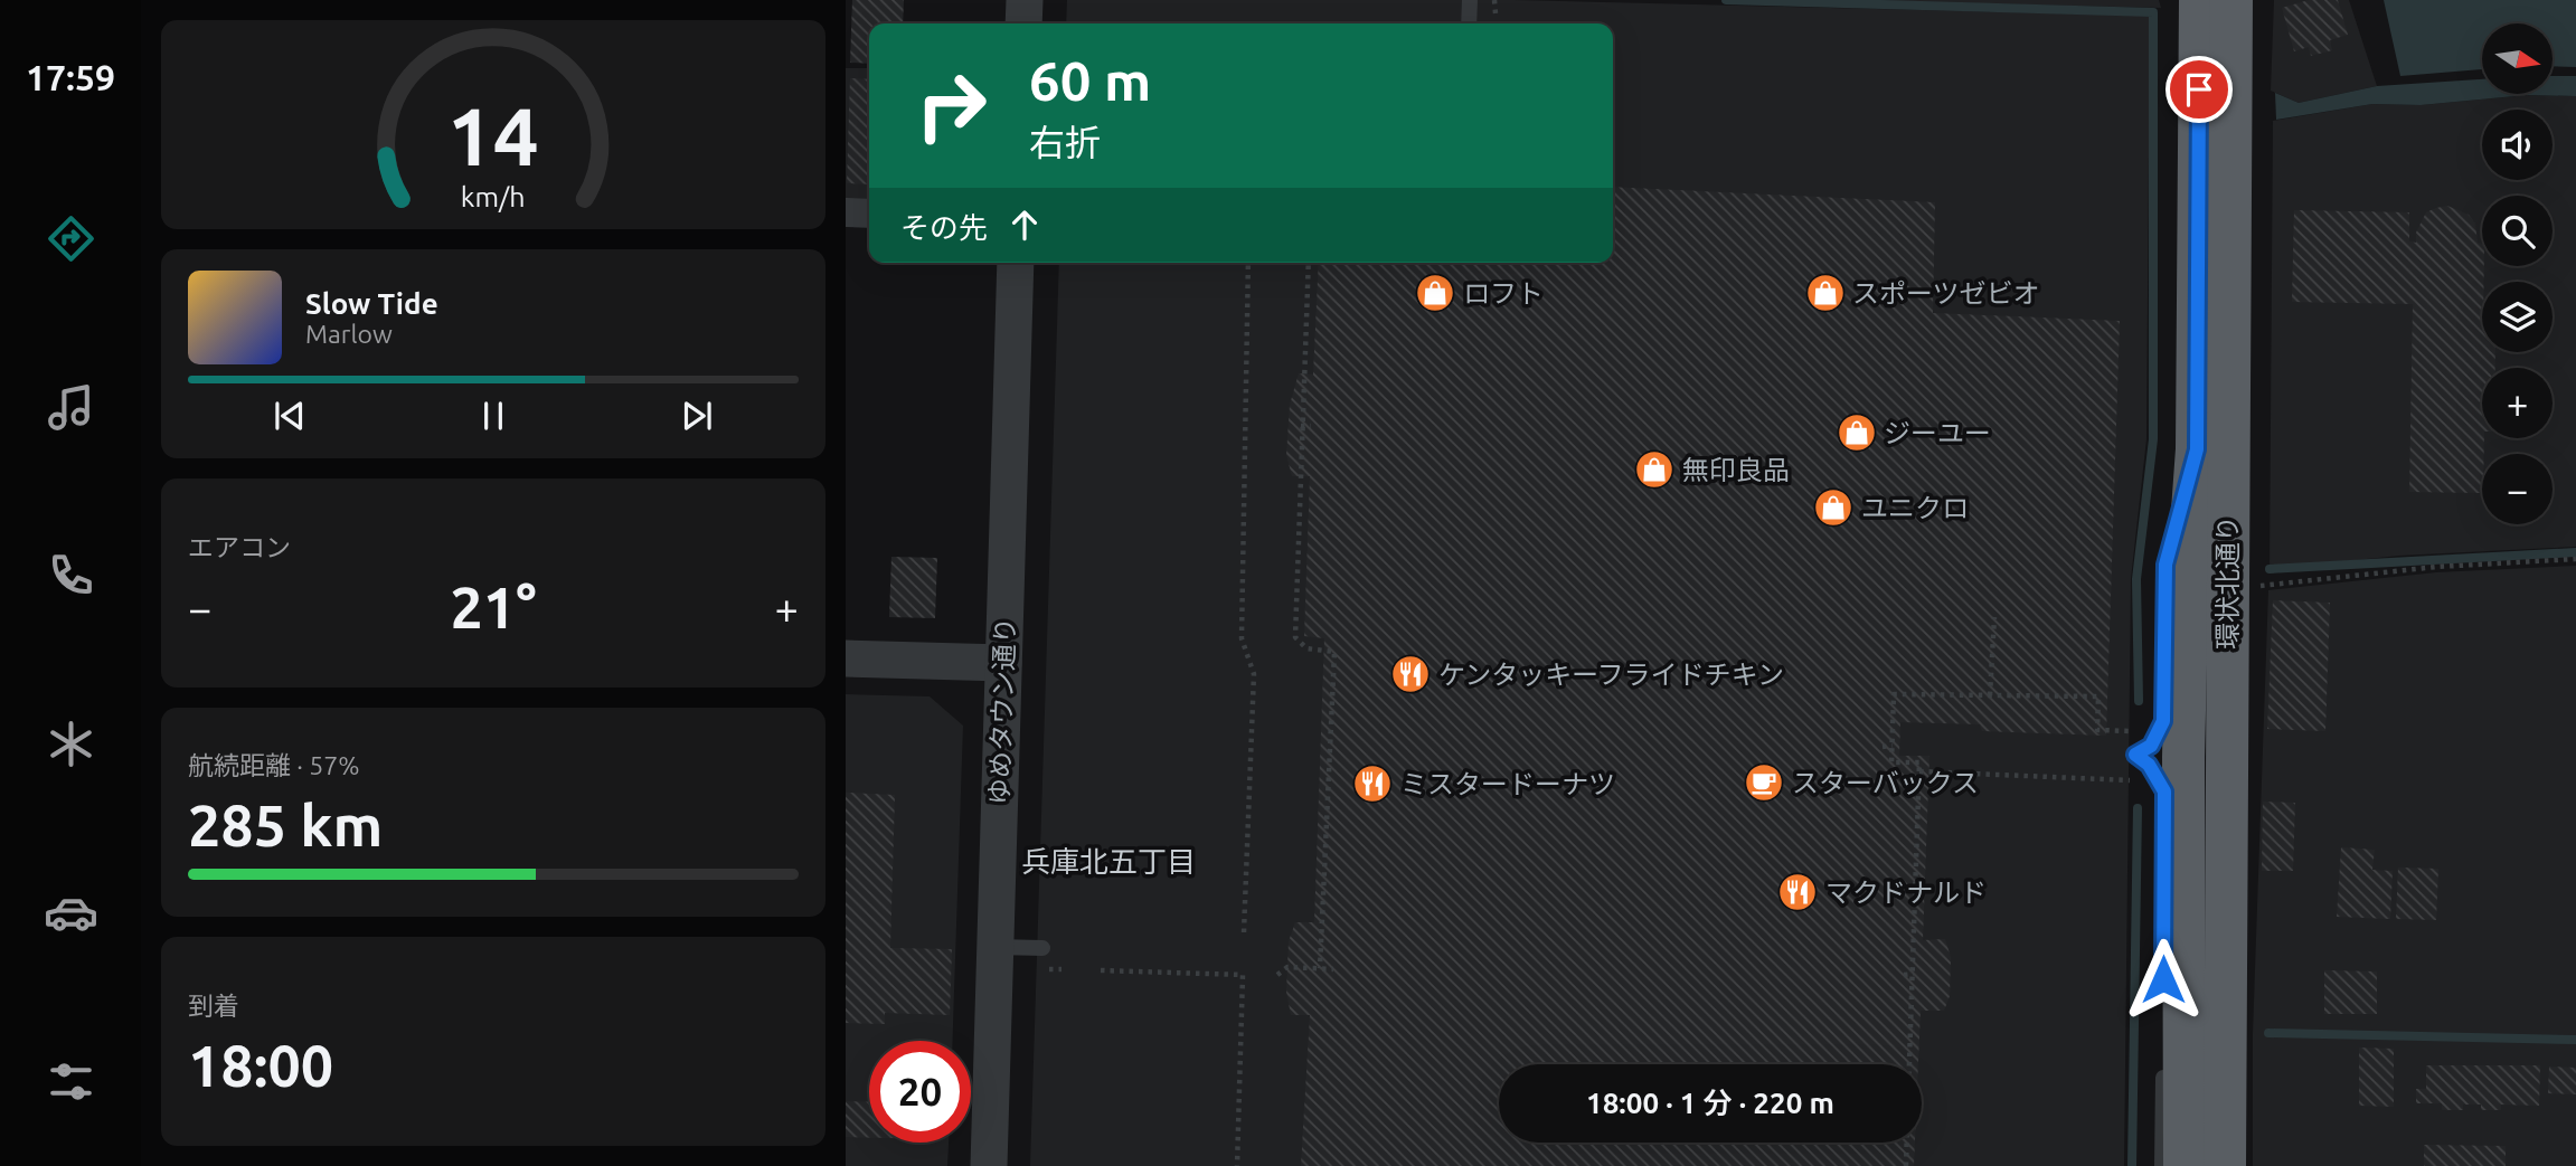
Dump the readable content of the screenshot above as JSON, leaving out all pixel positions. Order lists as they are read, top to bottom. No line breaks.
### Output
{"streets":{"highway":["環状北通り"],"street":["ゆめタウン通り"]},"districts":["兵庫北五丁目"],"places":{"shop":["ロフト","スポーツゼビオ","ジーユー","無印良品","ユニクロ"],"restaurant":["ケンタッキーフライドチキン","ミスタードーナツ","マクドナルド"],"cafe":["スターバックス"]},"north":"right","page":{"tabs":"17:59","map_buttons":["+","−"],"turn":["60 m","右折"],"then":"その先","song":["Slow Tide","Marlow"],"tile":["エアコン",["航続距離 · 57%","285 km"],["到着","18:00"]],"heat":["−","21°","+"],"limit":"20","trip":"18:00 · 1 分 · 220 m","gauge":["14","km/h"]}}
